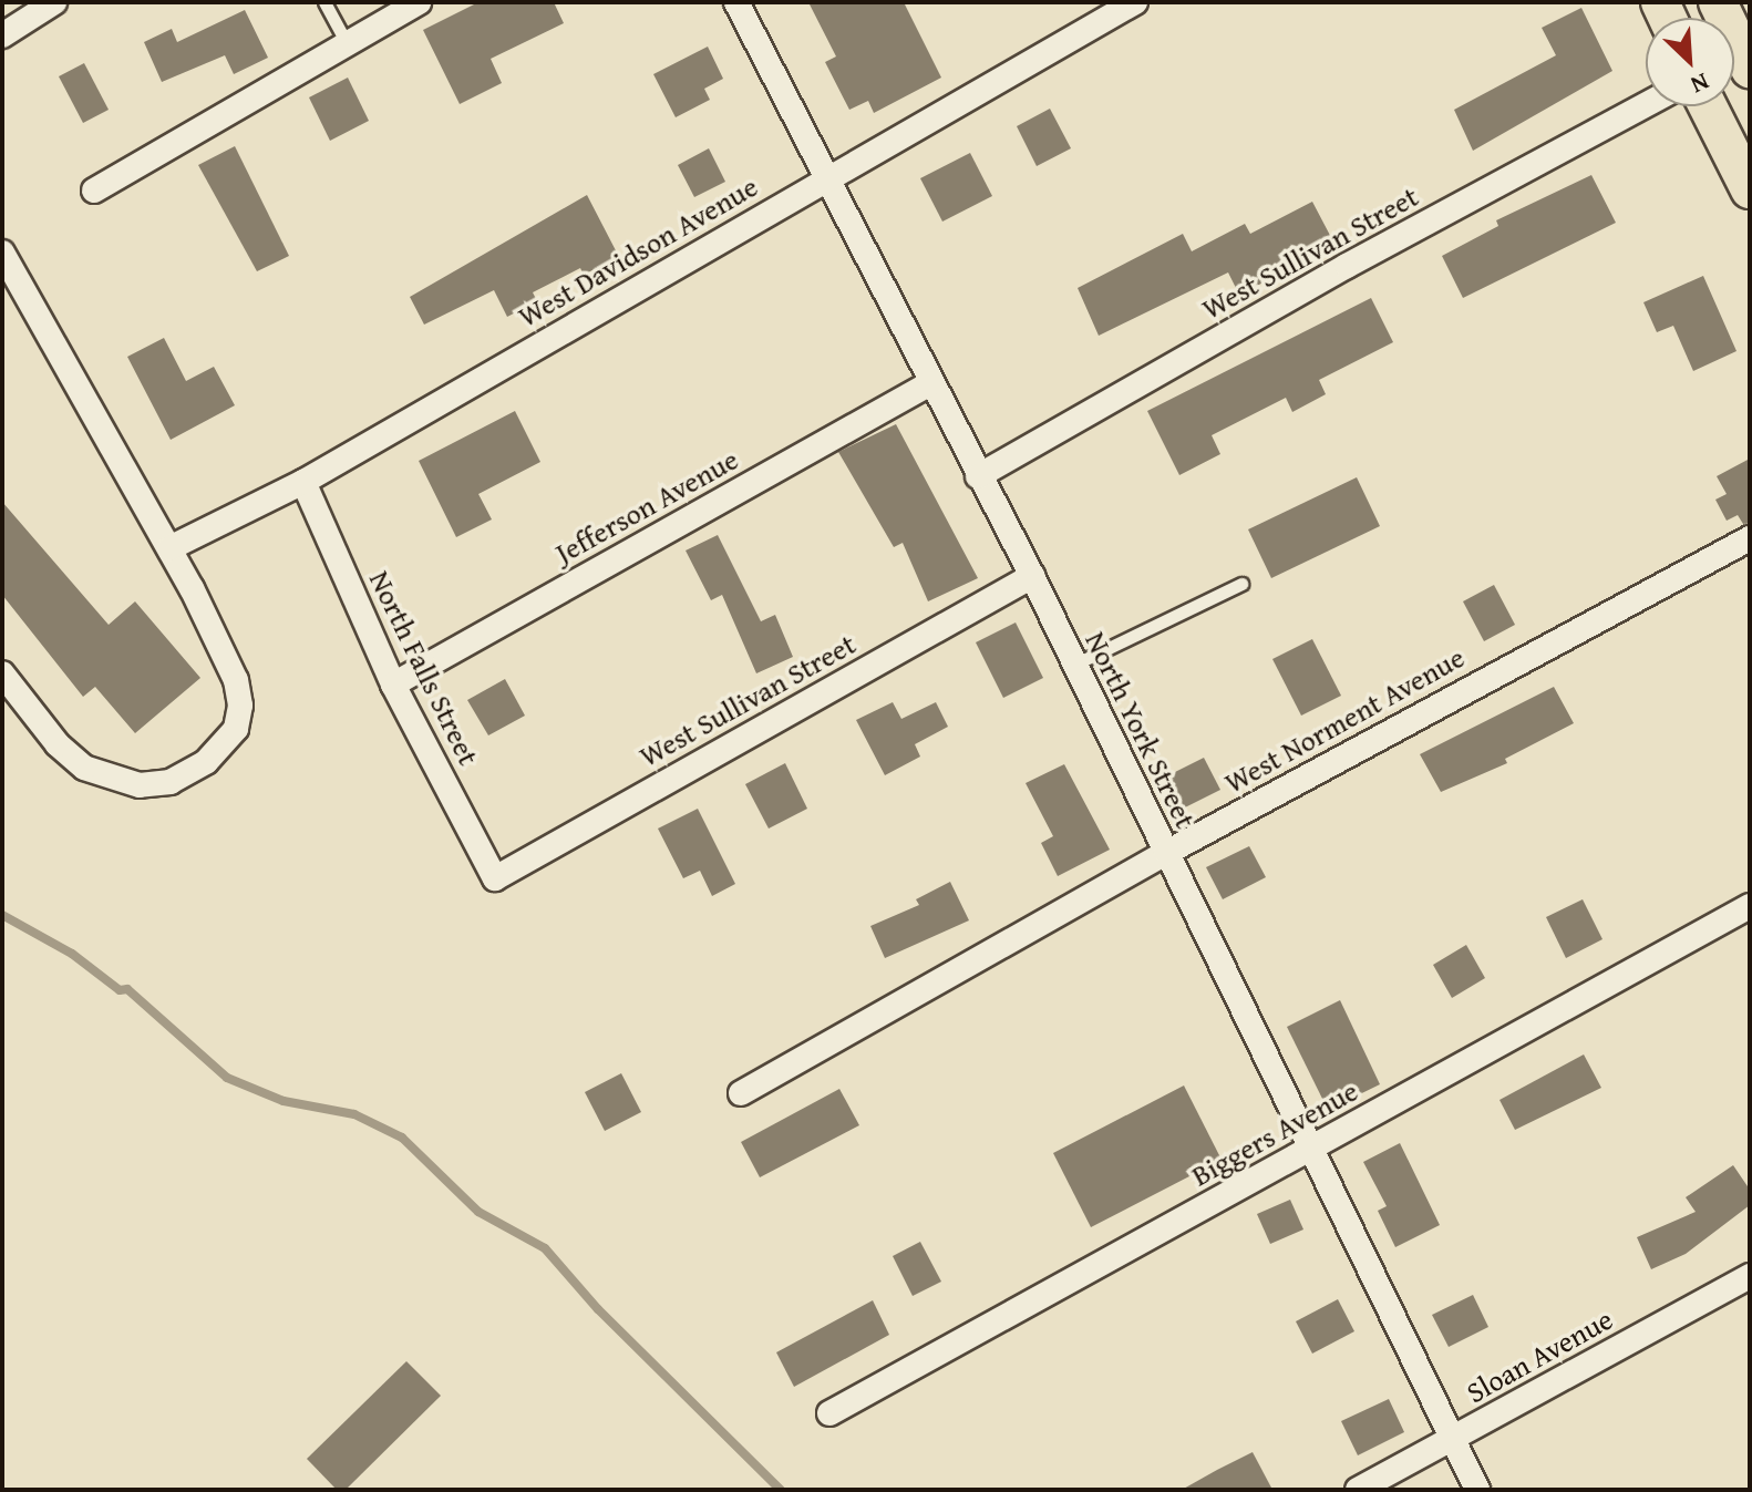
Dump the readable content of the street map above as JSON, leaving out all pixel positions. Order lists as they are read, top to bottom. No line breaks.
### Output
{"streets":{"street":["West Davidson Avenue","West Sullivan Street","Jefferson Avenue","North Falls Street","West Norment Avenue","North York Street","Biggers Avenue","Sloan Avenue"]},"crossings":[["West Davidson Avenue","North Falls Street"],["West Davidson Avenue","North York Street"],["West Sullivan Street","North Falls Street"],["West Sullivan Street","North York Street"],["Jefferson Avenue","North Falls Street"],["Jefferson Avenue","North York Street"],["West Norment Avenue","North York Street"],["North York Street","Biggers Avenue"],["North York Street","Sloan Avenue"]],"north":"bottom right"}
